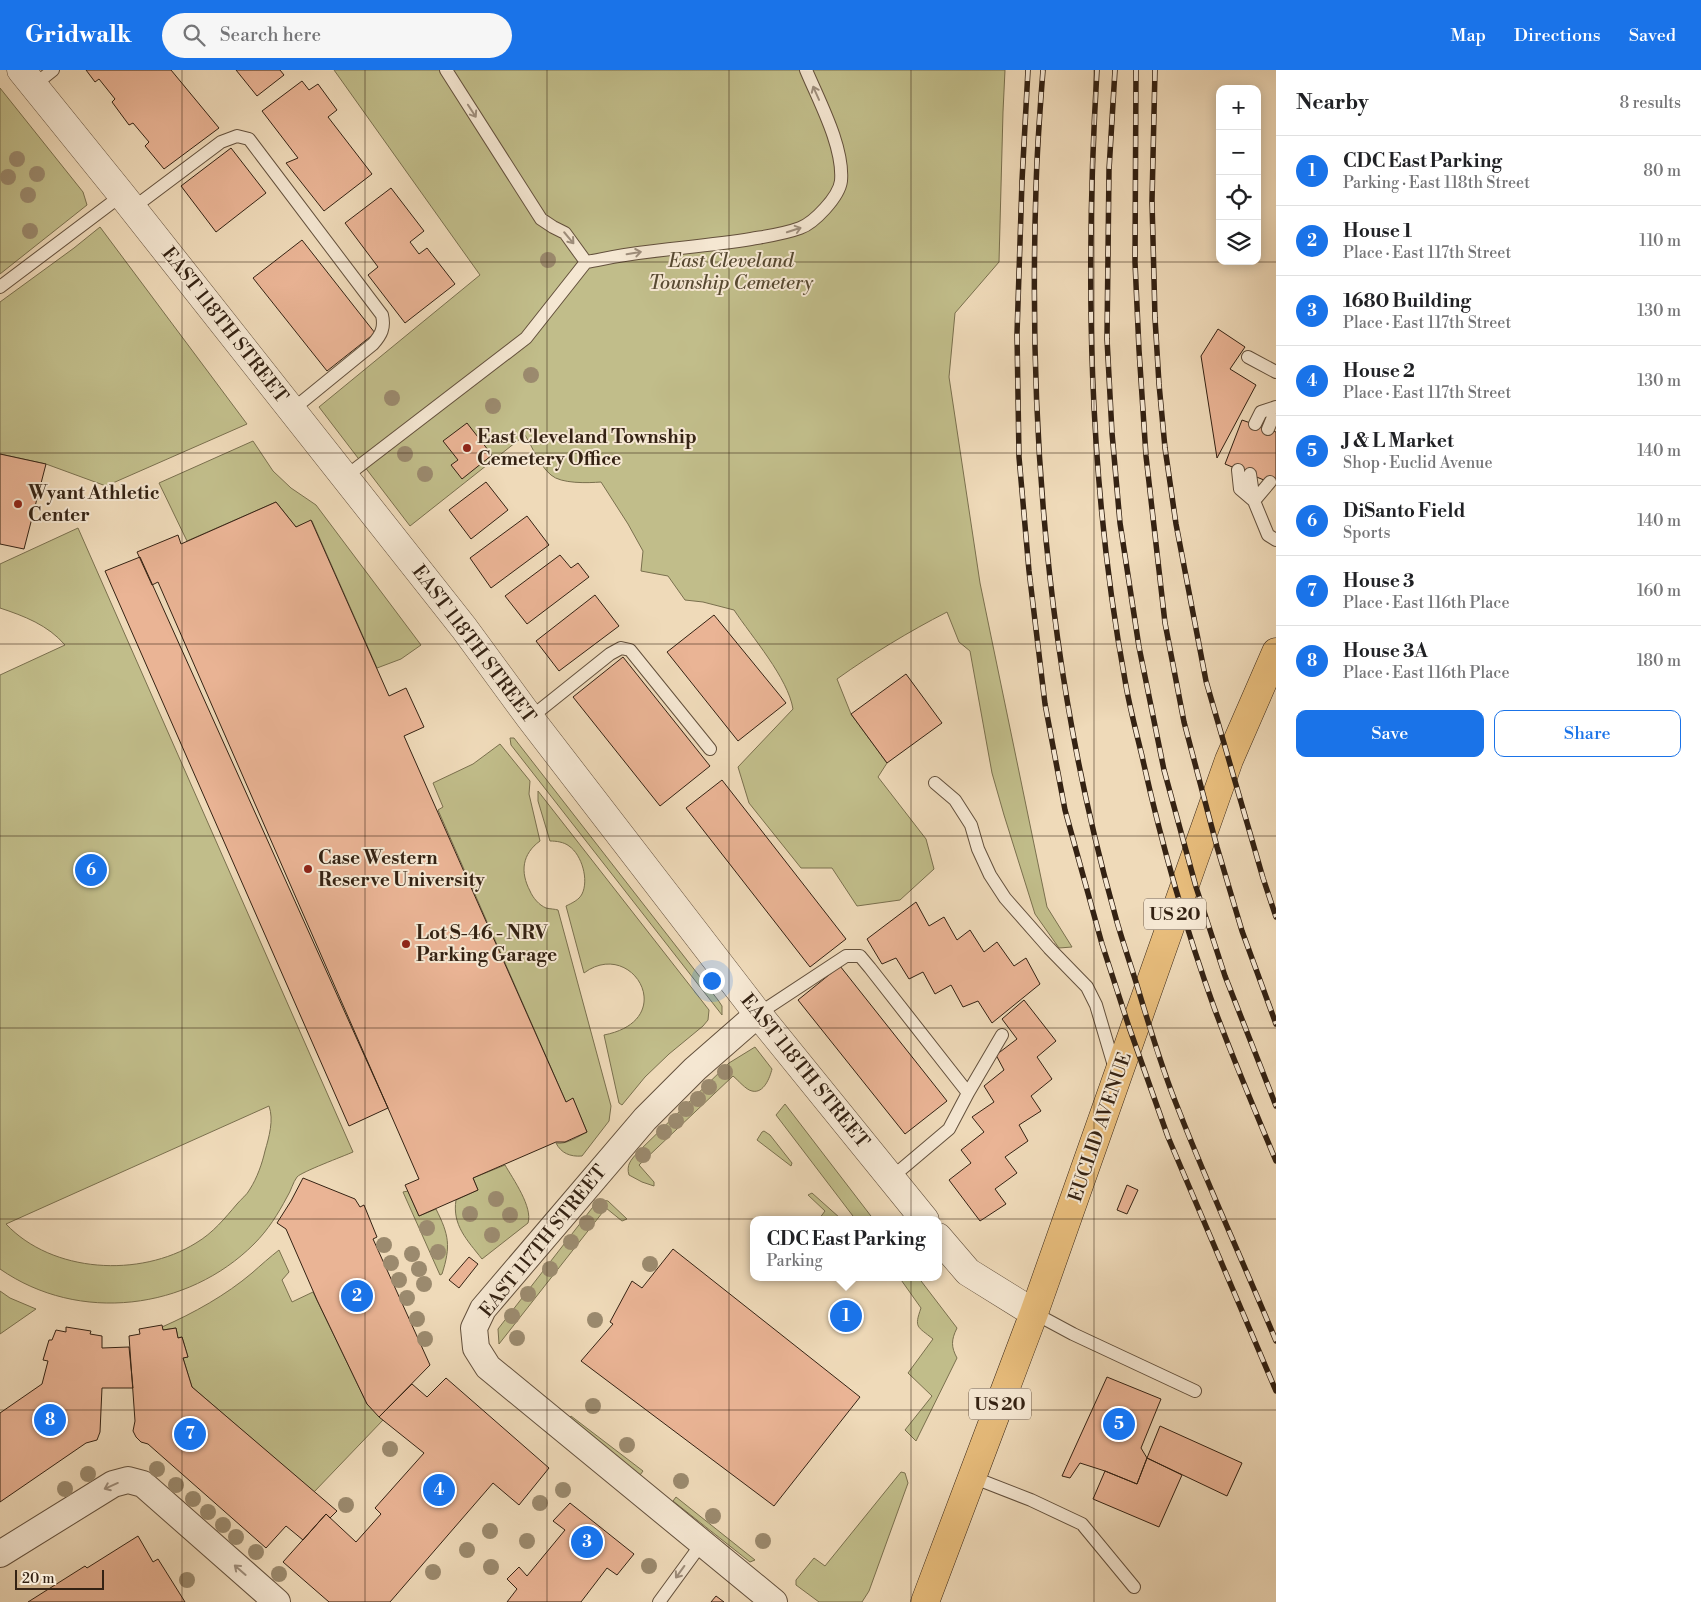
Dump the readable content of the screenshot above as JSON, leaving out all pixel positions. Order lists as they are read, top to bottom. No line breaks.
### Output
{"streets":{"main road":["US 20","EUCLID AVENUE"],"street":["EAST 118TH STREET","EAST 117TH STREET"]},"crossings":[["EAST 118TH STREET","EAST 117TH STREET"]],"parks":["East Cleveland Township Cemetery"],"places":["East Cleveland Township Cemetery Office","Wyant Athletic Center","Case Western Reserve University","Lot S-46 - NRV Parking Garage"],"scale_bar":"20 m","page":{"header":"Gridwalk","search":"Search here","nav":["Map","Directions","Saved"],"heading":["Nearby","8 results"],"map_buttons":["+","−"],"list":[{"mark":"1","name":"CDC East Parking","note":"Parking · East 118th Street","value":"80 m"},{"mark":"2","name":"House 1","note":"Place · East 117th Street","value":"110 m"},{"mark":"3","name":"1680 Building","note":"Place · East 117th Street","value":"130 m"},{"mark":"4","name":"House 2","note":"Place · East 117th Street","value":"130 m"},{"mark":"5","name":"J & L Market","note":"Shop · Euclid Avenue","value":"140 m"},{"mark":"6","name":"DiSanto Field","note":"Sports","value":"140 m"},{"mark":"7","name":"House 3","note":"Place · East 116th Place","value":"160 m"},{"mark":"8","name":"House 3A","note":"Place · East 116th Place","value":"180 m"}],"buttons":["Save","Share"],"pins":["6","2","1","8","5","7","4","3"],"popup":["CDC East Parking","Parking"],"scale":"20 m"}}
